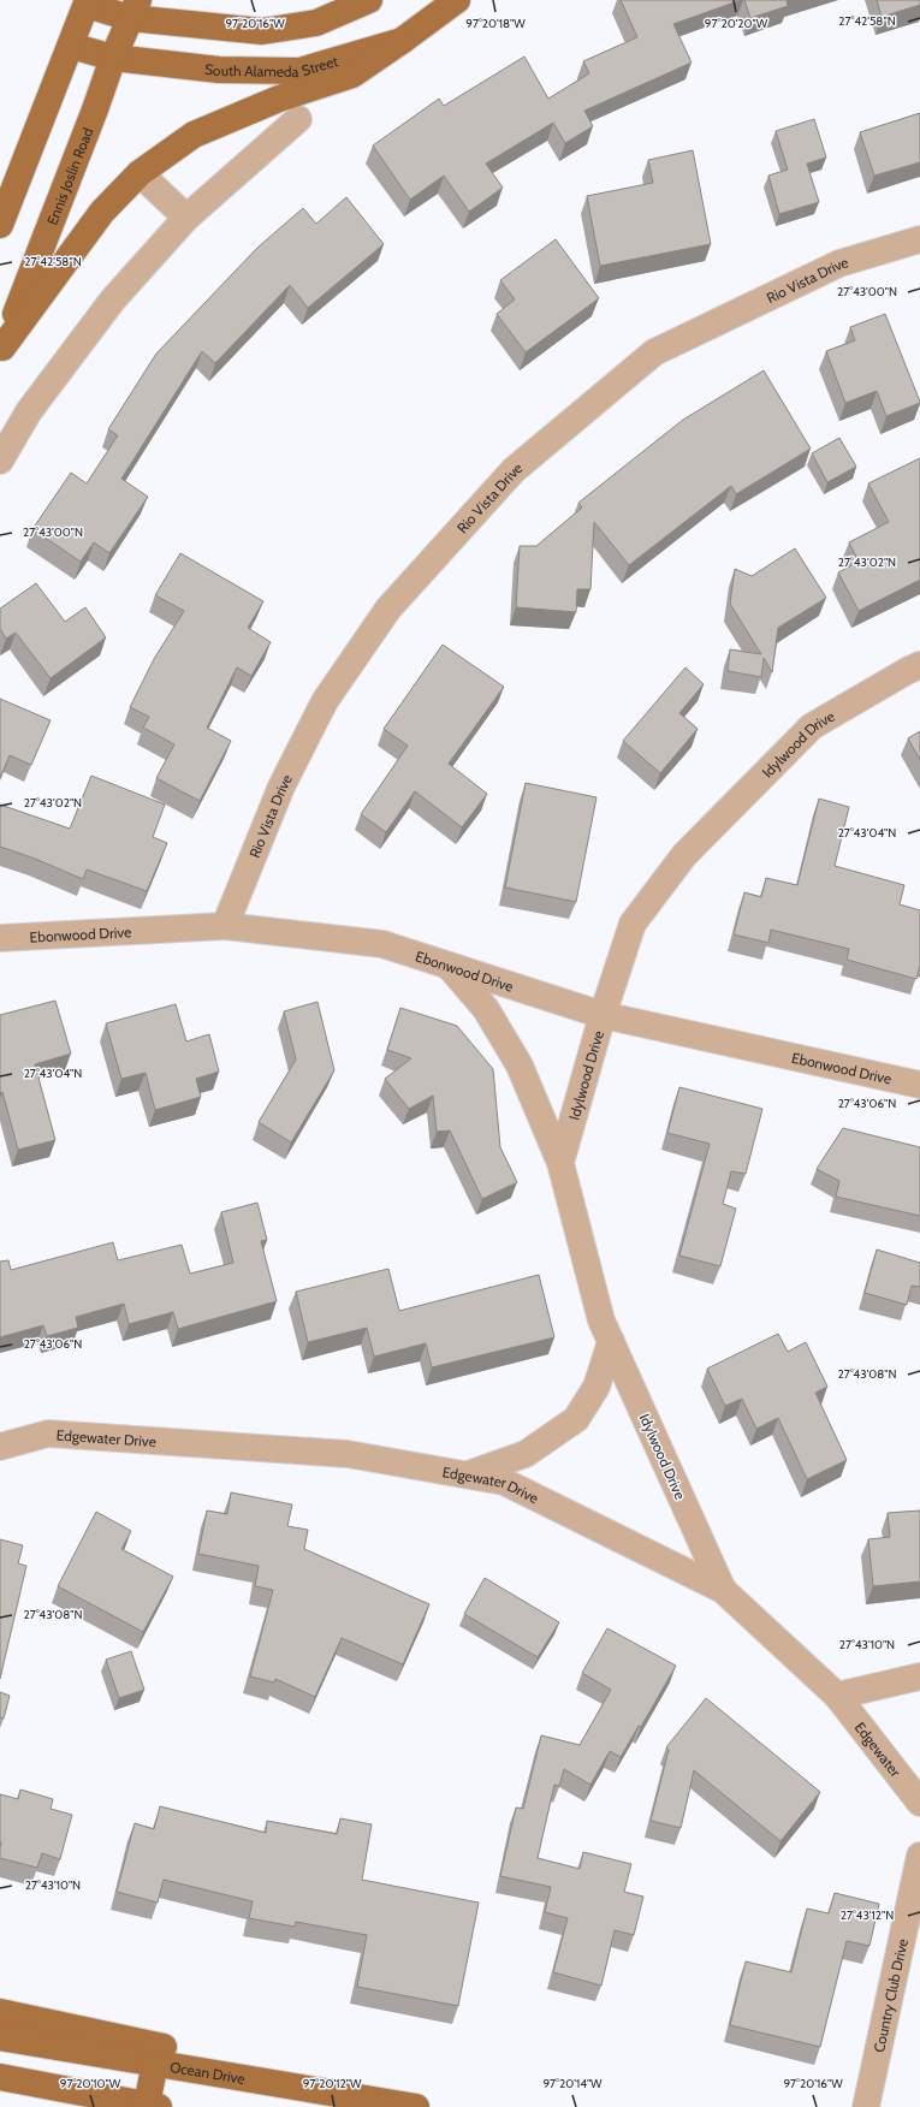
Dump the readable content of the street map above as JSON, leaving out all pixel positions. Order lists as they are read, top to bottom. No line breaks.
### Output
{"streets":{"main road":["South Alameda Street","Ennis Joslin Road","Ocean Drive"],"street":["Rio Vista Drive","Idylwood Drive","Ebonwood Drive","Edgewater Drive","Edgewater","Country Club Drive"]},"crossings":[["South Alameda Street","Ennis Joslin Road"],["Rio Vista Drive","Ebonwood Drive"],["Idylwood Drive","Ebonwood Drive"],["Idylwood Drive","Edgewater Drive"],["Edgewater Drive","Edgewater"]],"coordinates":["27°42'58\"N","97°20'16\"W","97°20'18\"W","97°20'20\"W","27°43'00\"N","27°43'02\"N","27°43'04\"N","27°43'06\"N","27°43'08\"N","27°43'10\"N","27°43'12\"N","97°20'10\"W","97°20'12\"W","97°20'14\"W"]}
